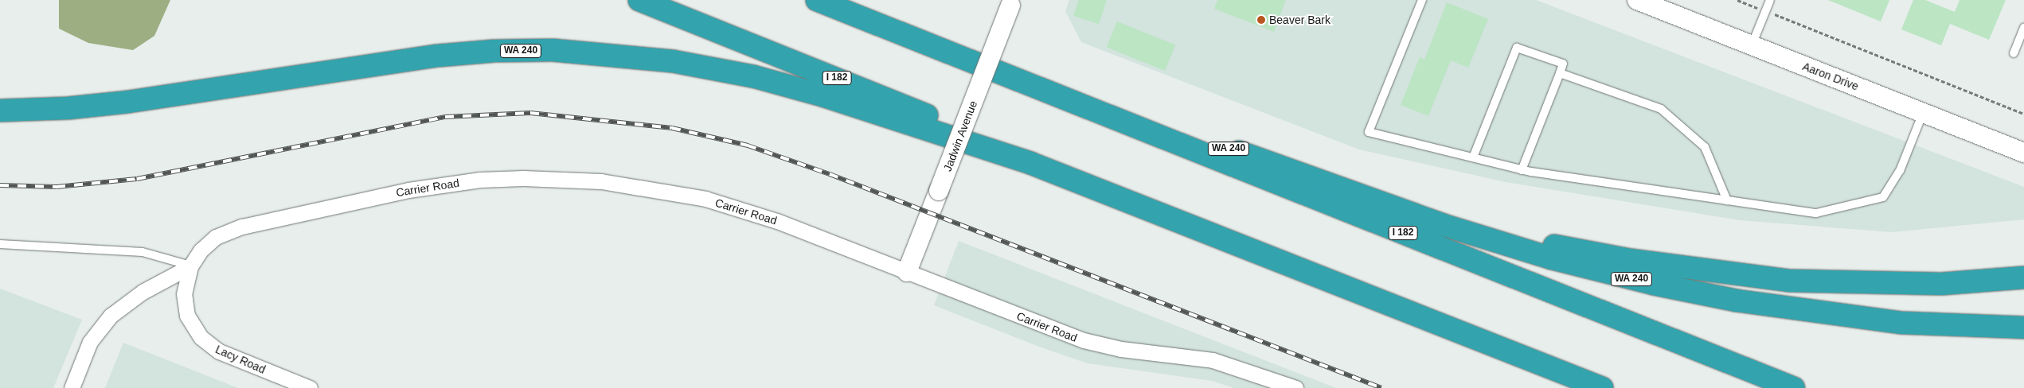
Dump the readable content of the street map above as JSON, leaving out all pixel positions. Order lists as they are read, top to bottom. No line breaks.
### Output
{"streets":{"highway":["WA 240","I 182"],"street":["Aaron Drive","Jadwin Avenue","Carrier Road","Lacy Road"]},"crossings":[["WA 240","I 182"],["Jadwin Avenue","Carrier Road"],["Carrier Road","Lacy Road"]],"places":["Beaver Bark"]}
